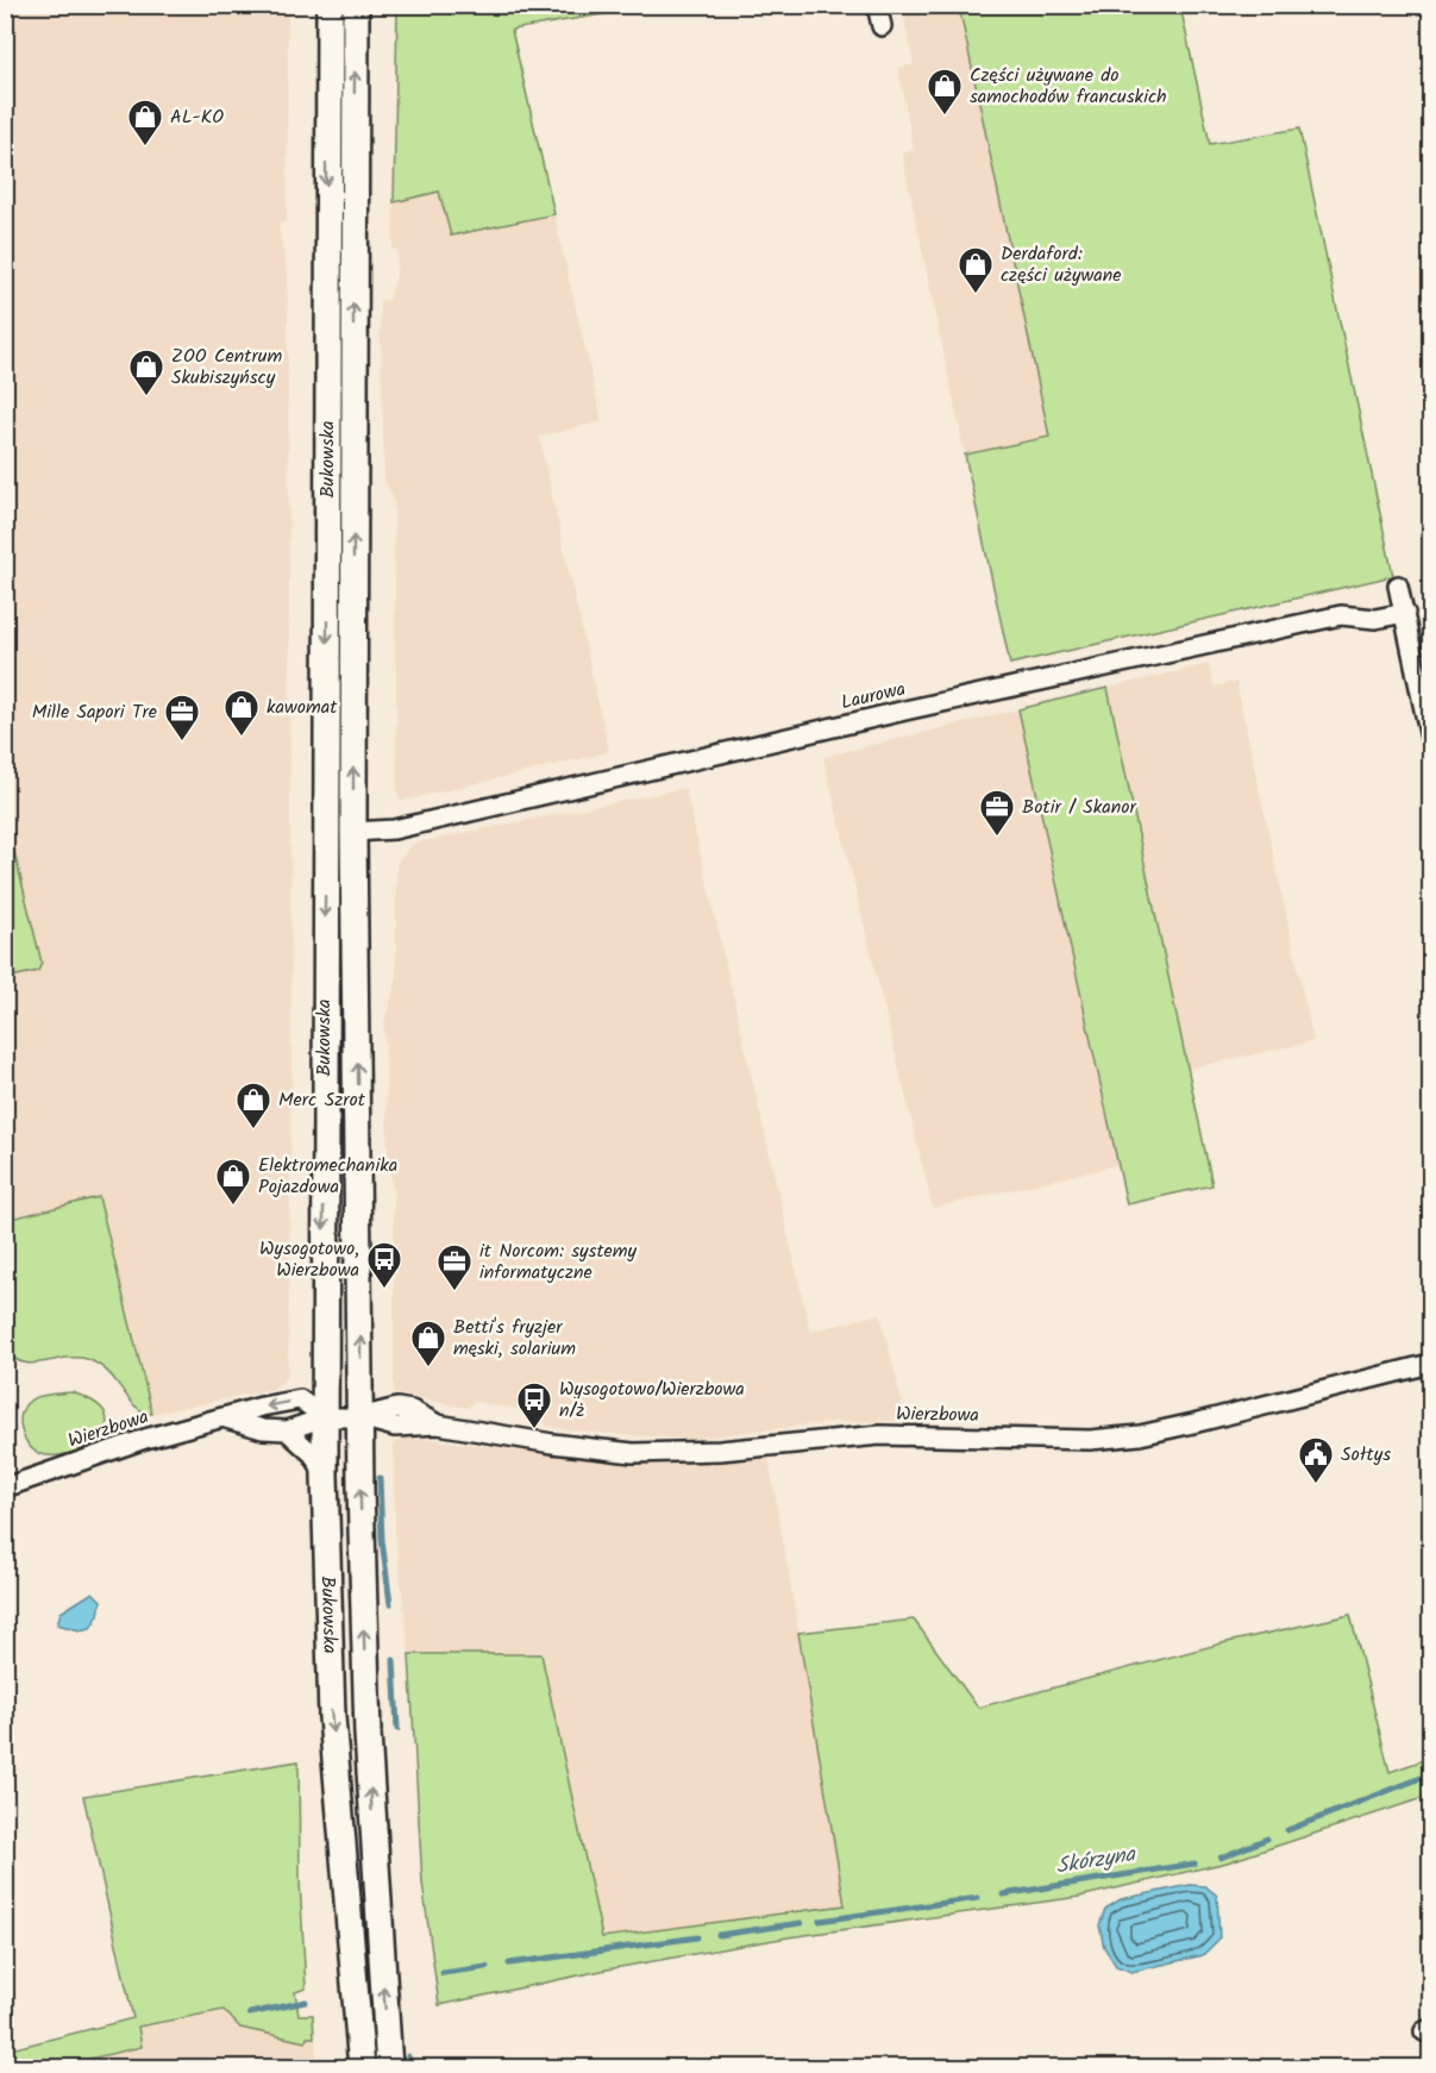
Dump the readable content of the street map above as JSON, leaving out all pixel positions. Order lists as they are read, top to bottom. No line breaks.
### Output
{"streets":{"main road":["Bukowska"],"street":["Laurowa","Wierzbowa"]},"crossings":[["Bukowska","Laurowa"],["Bukowska","Wierzbowa"]],"water":["Skórzyna"],"places":{"shop":["Części używane do samochodów francuskich","AL-KO","Derdaford: części używane","ZOO Centrum Skubiszyńscy","kawomat","Merc Szrot","Elektromechanika Pojazdowa","Betti's fryzjer męski, solarium"],"office":["Mille Sapori Tre","Botir / Skanor","it Norcom: systemy informatyczne"],"bus stop":["Wysogotowo, Wierzbowa","Wysogotowo/Wierzbowa n/ż"],"public building":["Sołtys"]}}
